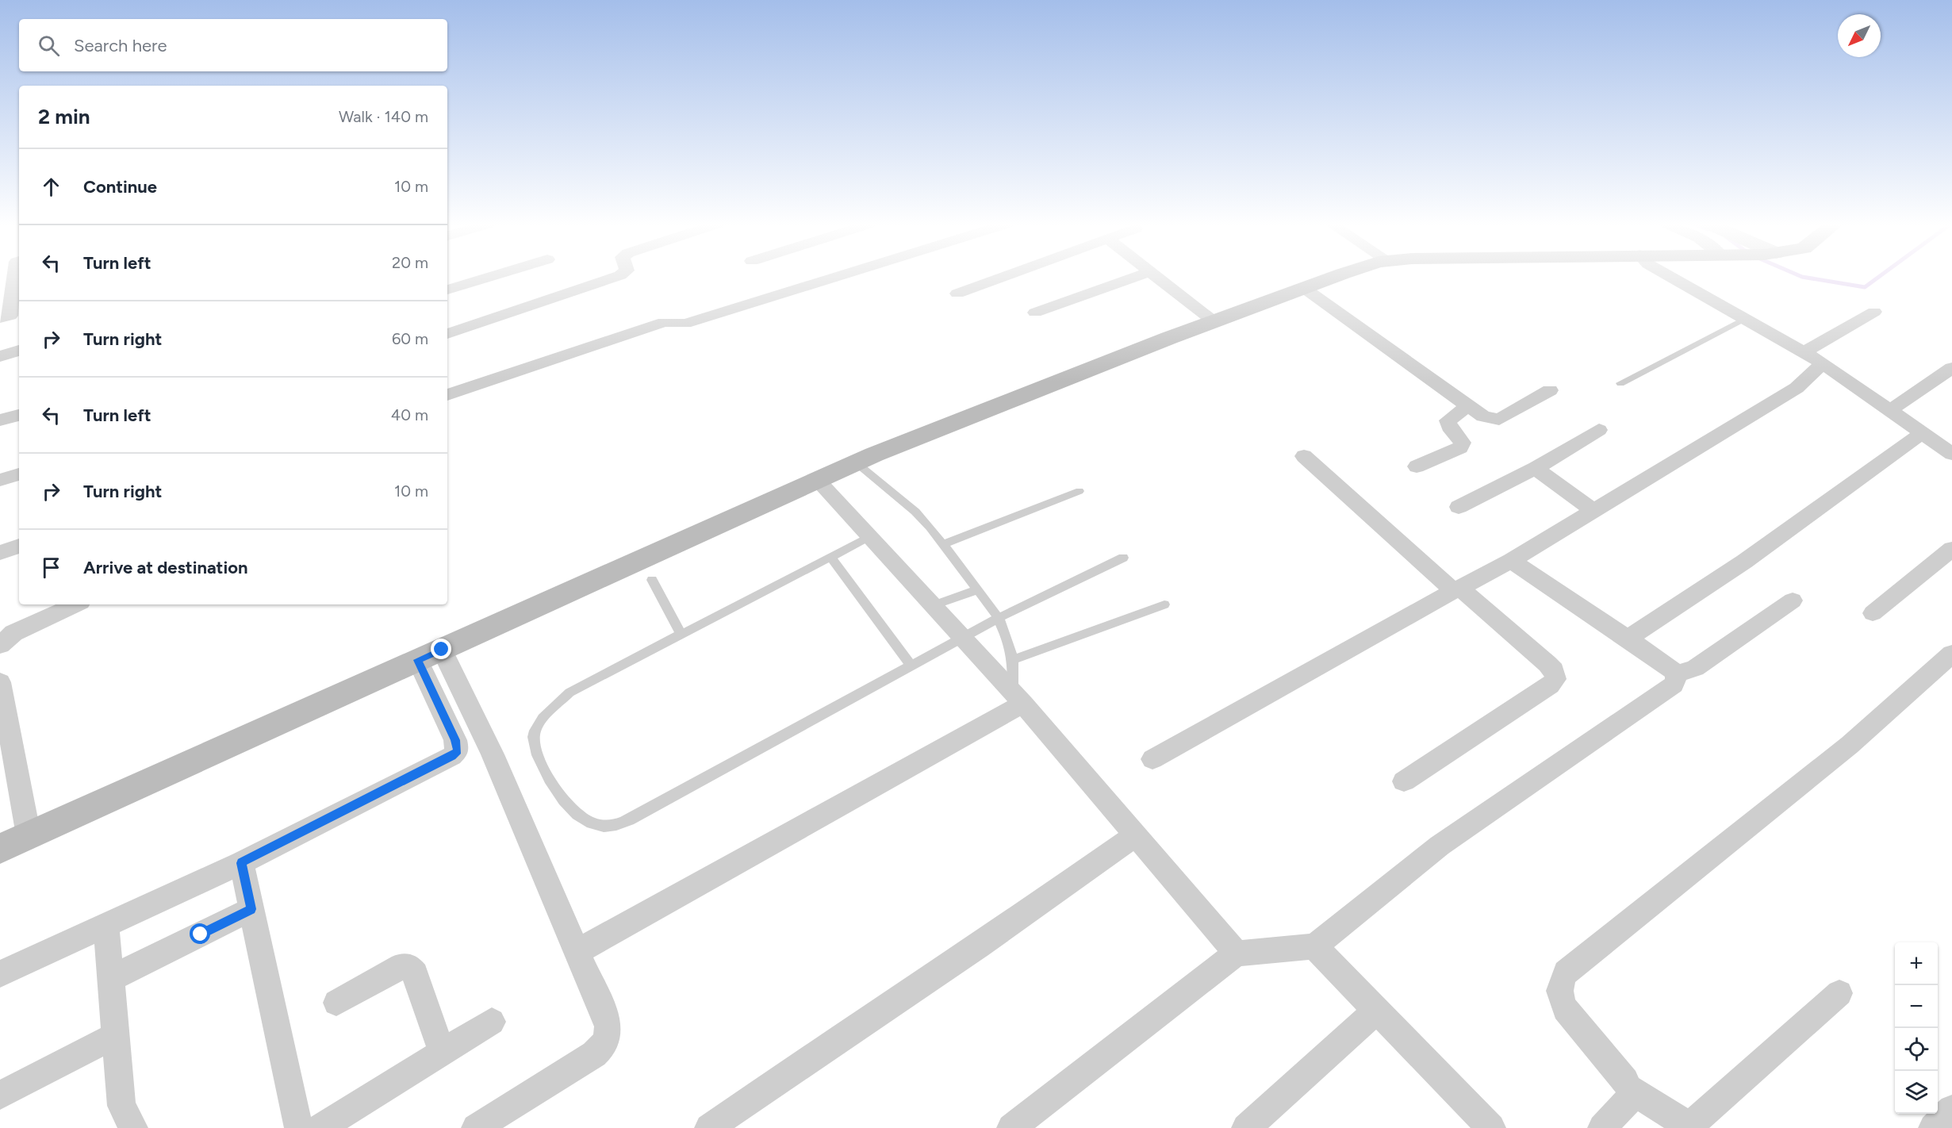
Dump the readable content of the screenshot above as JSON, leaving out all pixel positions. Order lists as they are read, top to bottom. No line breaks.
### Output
{"north":"bottom left","page":{"search":"Search here","heading":["2 min","Walk · 140 m"],"list":[["Continue","10 m"],["Turn left","20 m"],["Turn right","60 m"],["Turn left","40 m"],["Turn right","10 m"],"Arrive at destination"],"map_buttons":["+","−"]}}
